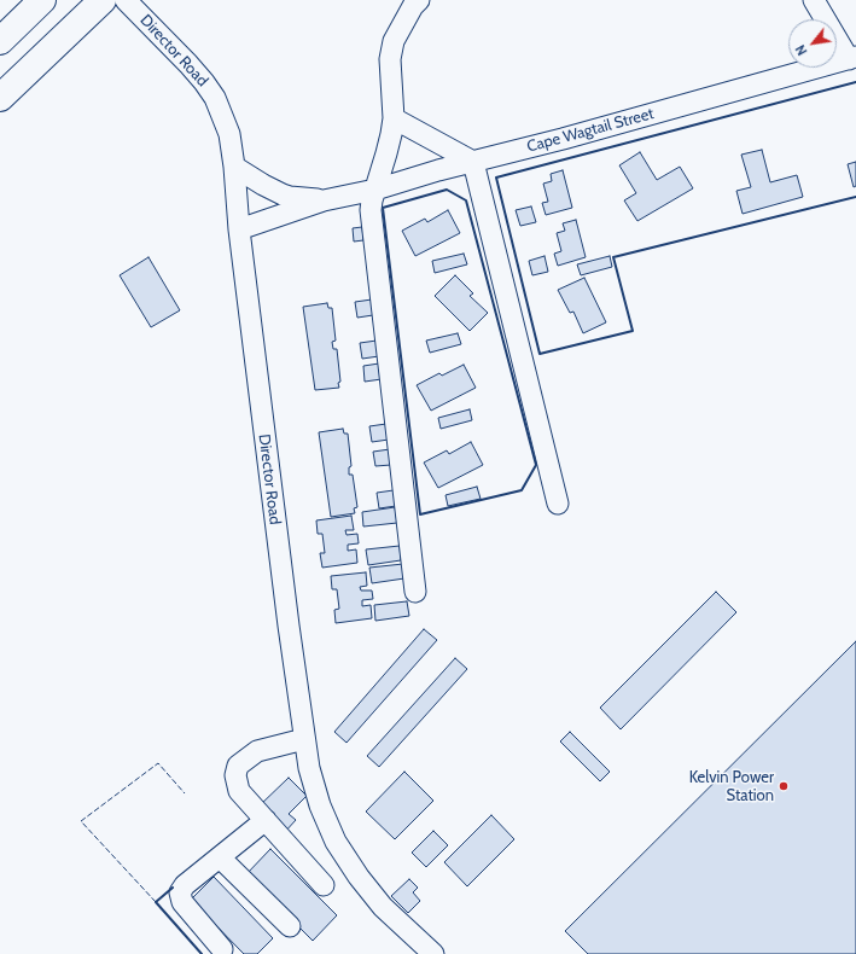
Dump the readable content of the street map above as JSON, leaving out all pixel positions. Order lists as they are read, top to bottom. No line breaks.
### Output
{"streets":{"street":["Director Road","Cape Wagtail Street"]},"places":["Kelvin Power Station"],"north":"bottom left"}
